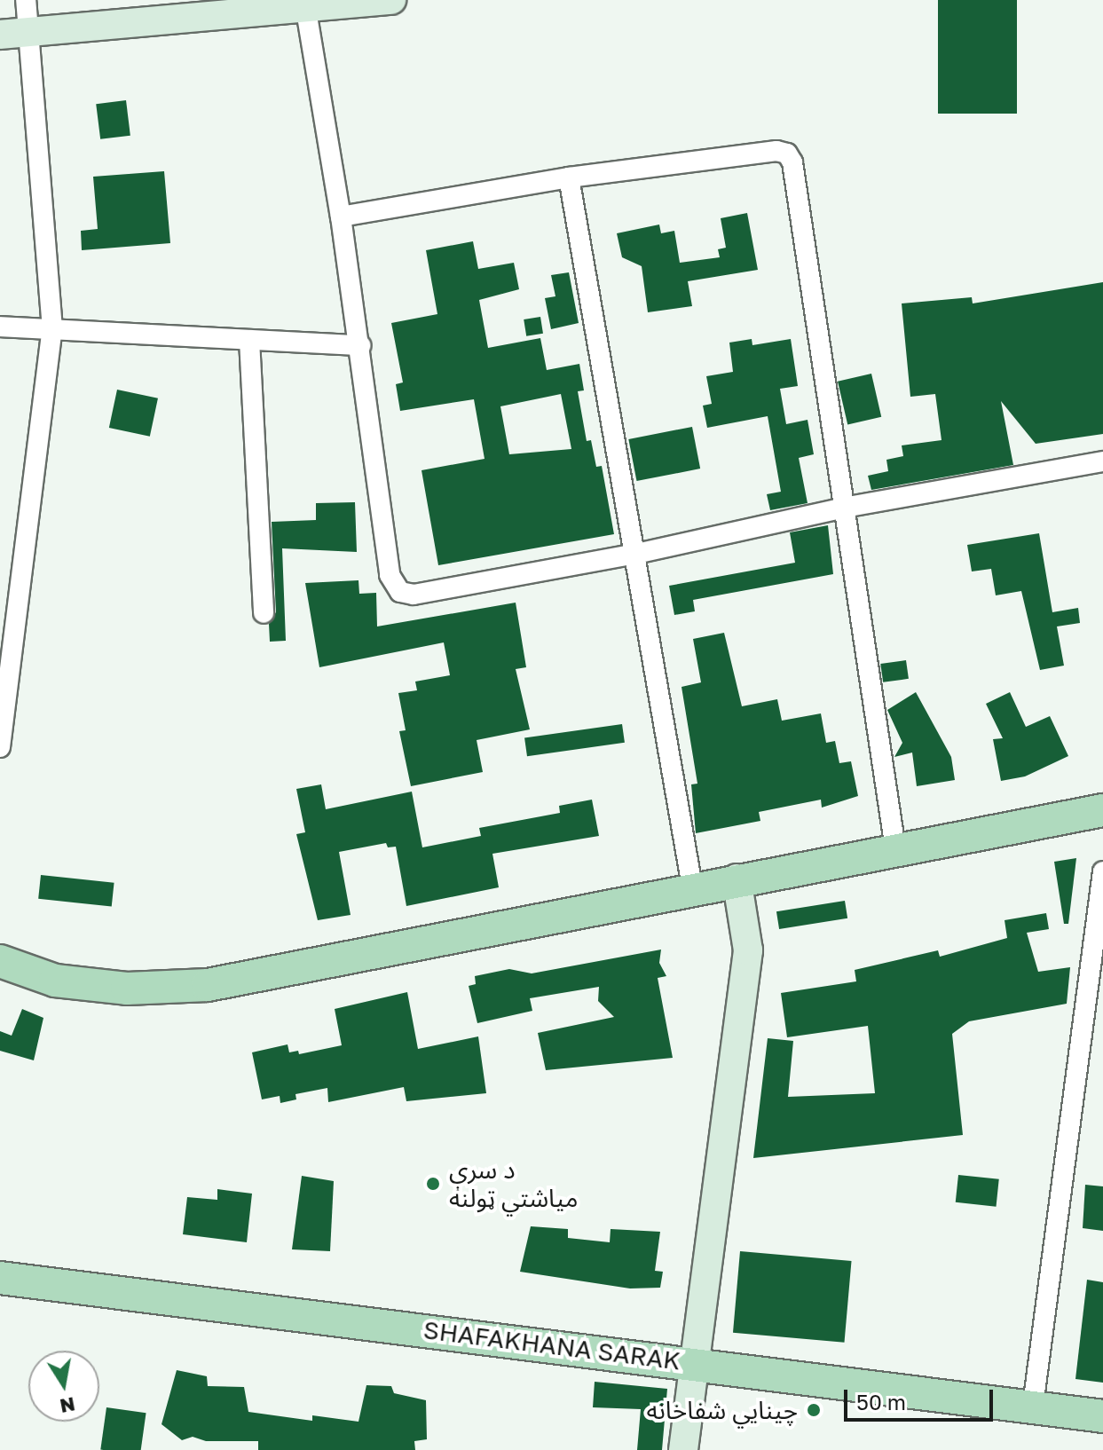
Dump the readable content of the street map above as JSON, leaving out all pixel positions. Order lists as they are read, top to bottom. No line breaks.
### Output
{"streets":{"main road":["SHAFAKHANA SARAK"]},"places":["د سرې مياشتي ټولنه","چينايي شفاخانه"],"scale_bar":"50 m","north":"bottom"}
